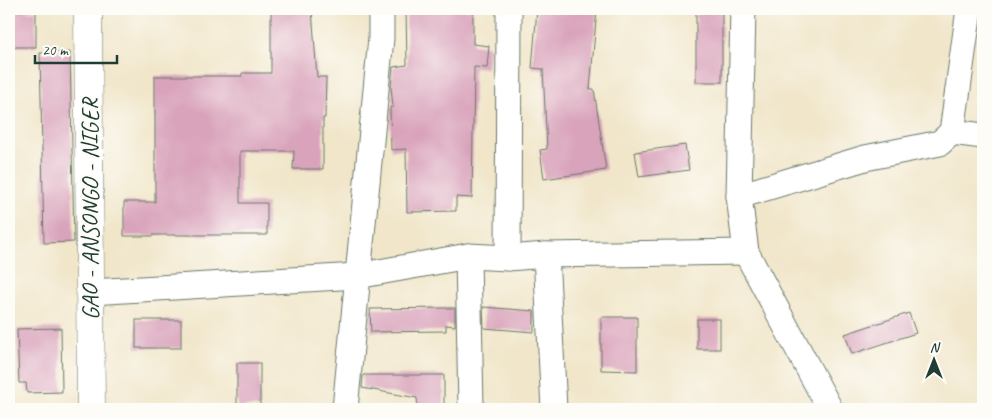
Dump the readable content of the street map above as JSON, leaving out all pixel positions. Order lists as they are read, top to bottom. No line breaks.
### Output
{"streets":{"main road":["GAO - ANSONGO - NIGER"]},"scale_bar":"20 m","north":"top"}
